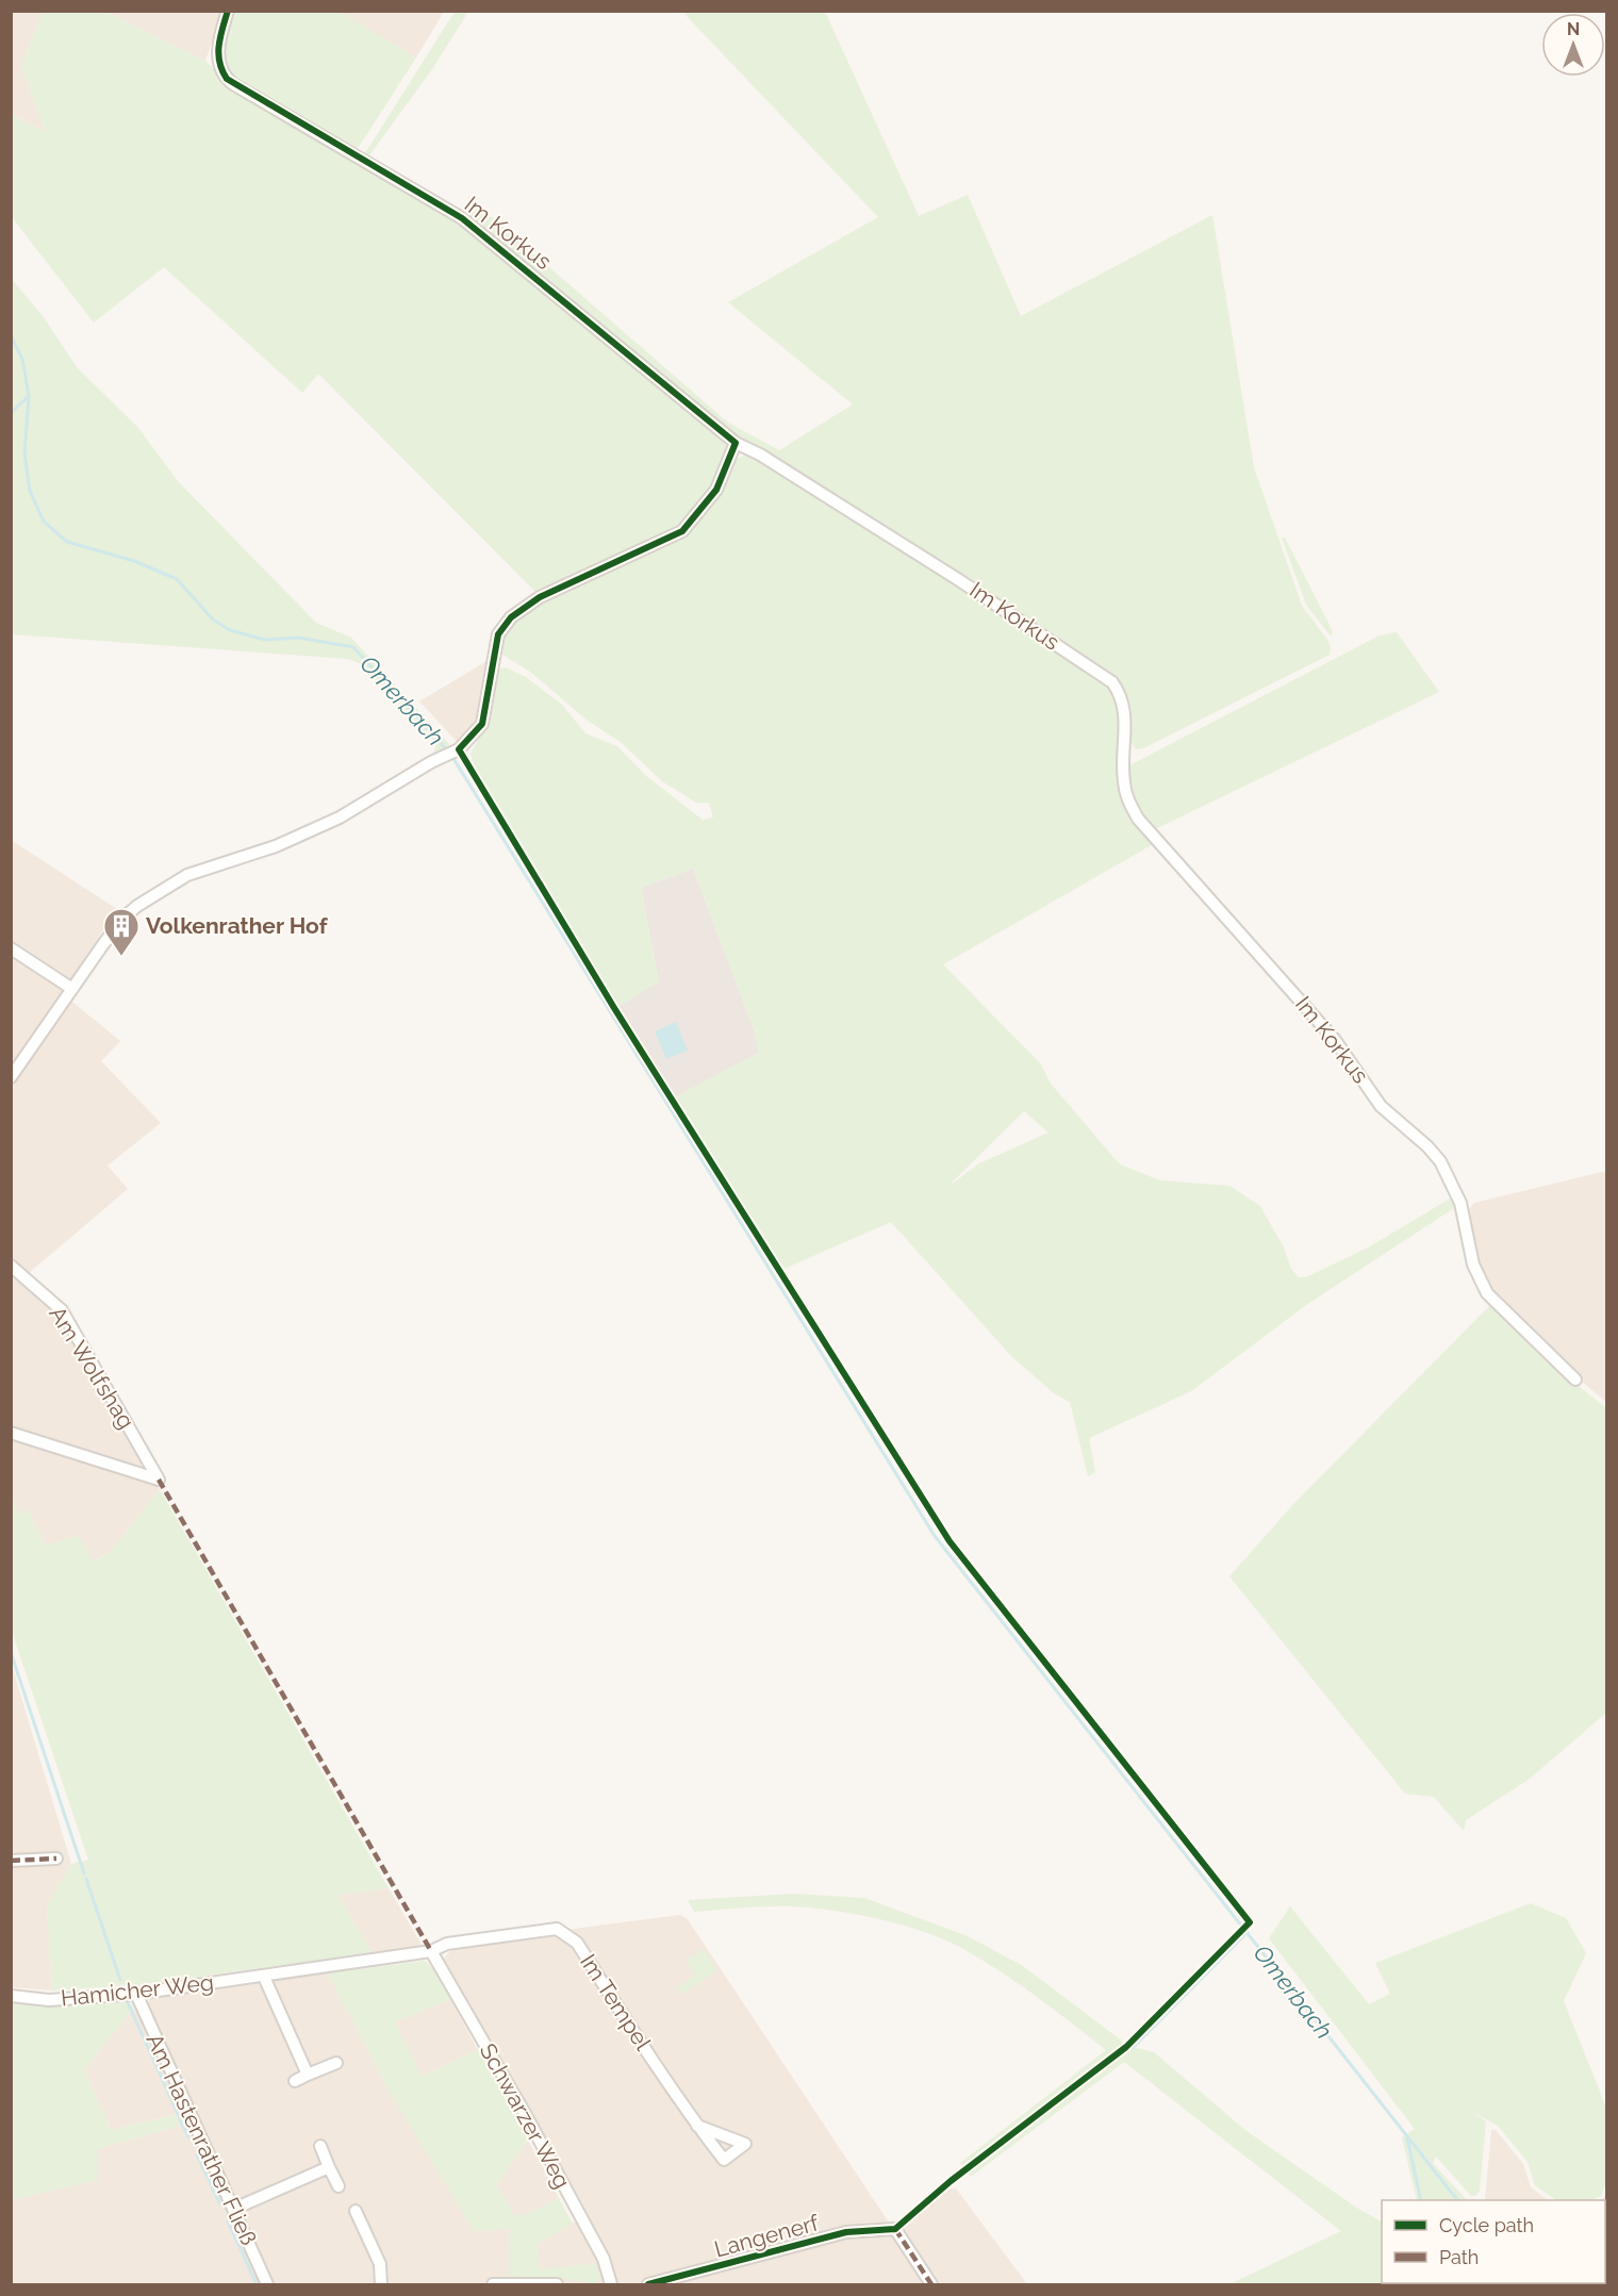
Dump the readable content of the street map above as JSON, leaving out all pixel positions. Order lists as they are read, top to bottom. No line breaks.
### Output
{"streets":{"street":["Im Korkus","Am Wolfshag","Hamicher Weg","Im Tempel","Schwarzer Weg","Am Hastenrather Fließ","Langenerf"]},"crossings":[["Hamicher Weg","Im Tempel"],["Hamicher Weg","Schwarzer Weg"],["Hamicher Weg","Am Hastenrather Fließ"],["Im Tempel","Schwarzer Weg"]],"water":["Omerbach"],"places":{"building":["Volkenrather Hof"]},"legend":["Cycle path","Path"],"north":"top"}
